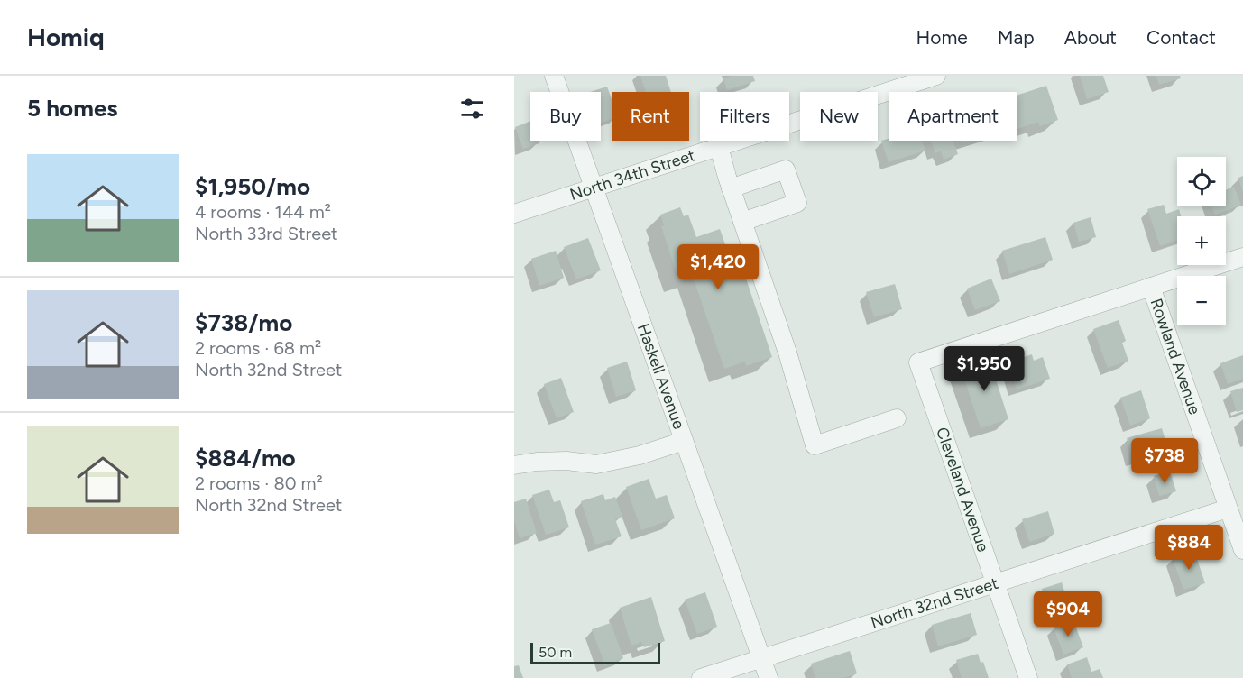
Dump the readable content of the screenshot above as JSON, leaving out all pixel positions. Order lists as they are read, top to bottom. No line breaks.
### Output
{"streets":{"street":["North 34th Street","Rowland Avenue","Haskell Avenue","Cleveland Avenue","North 32nd Street"]},"crossings":[["North 34th Street","Haskell Avenue"],["Rowland Avenue","Cleveland Avenue"],["Rowland Avenue","North 32nd Street"],["Haskell Avenue","North 32nd Street"],["Cleveland Avenue","North 32nd Street"]],"scale_bar":"50 m","page":{"header":"Homiq","nav":["Home","Map","About","Contact"],"heading":"5 homes","chip":["Buy","Rent","Filters","New","Apartment"],"list":[{"name":"$1,950/mo","note":"4 rooms · 144 m² · North 33rd Street"},{"name":"$738/mo","note":"2 rooms · 68 m² · North 32nd Street"},{"name":"$884/mo","note":"2 rooms · 80 m² · North 32nd Street"}],"map_buttons":["+","−"],"price":["$1,420","$1,950","$738","$884","$904"],"scale":"50 m"}}
